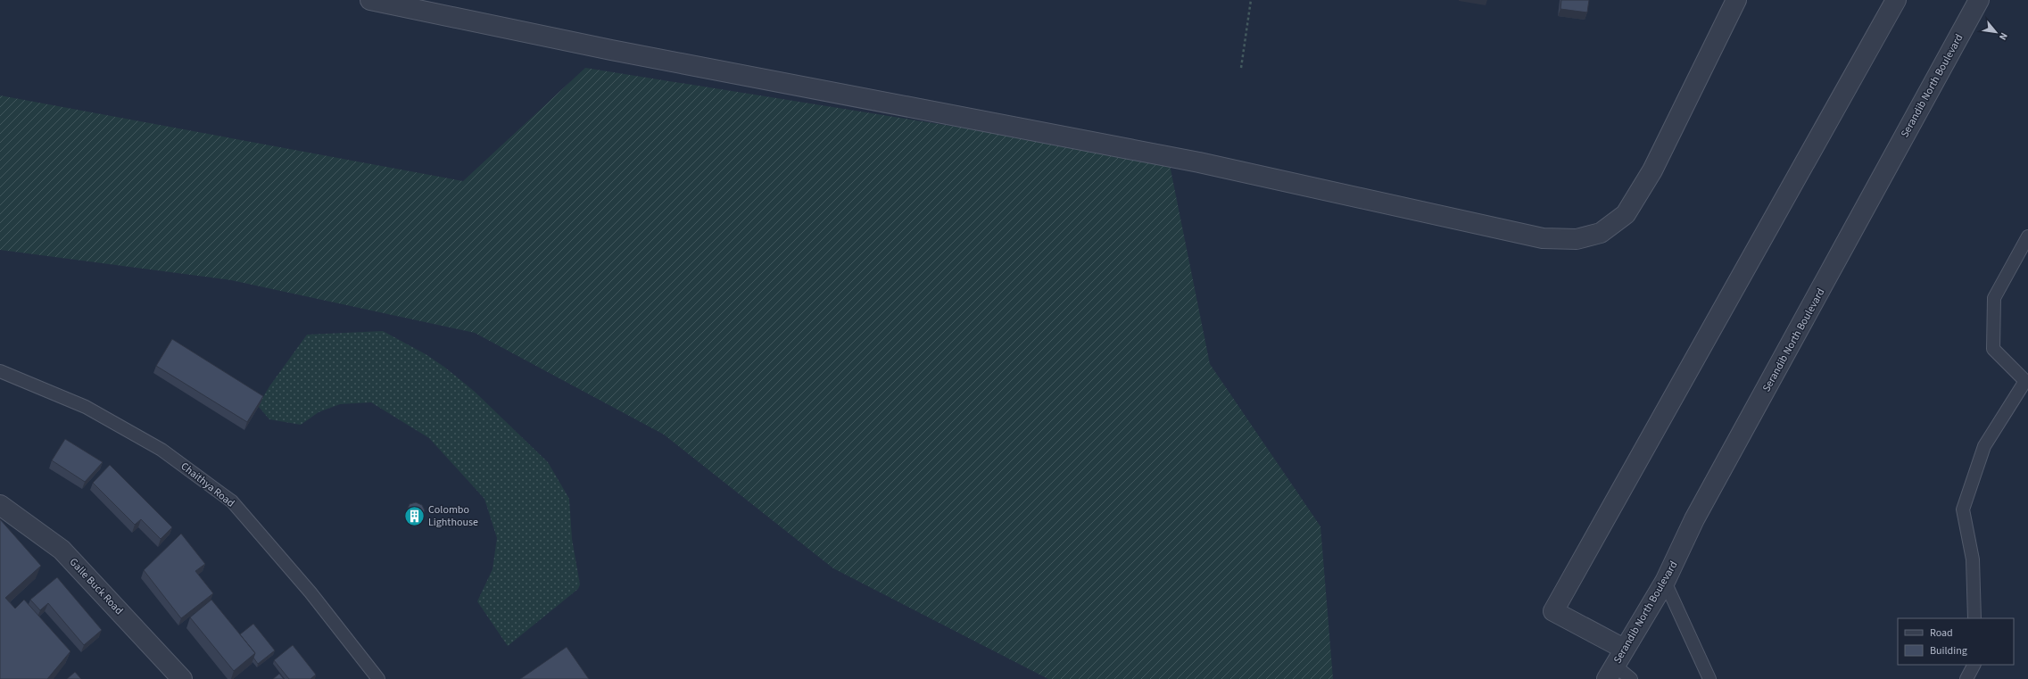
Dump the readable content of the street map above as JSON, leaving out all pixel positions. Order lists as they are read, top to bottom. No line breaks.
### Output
{"streets":{"street":["Serandib North Boulevard","Galle Buck Road"],"lane":["Chaithya Road"]},"places":{"building":["Colombo Lighthouse"]},"legend":["Road","Building"],"north":"bottom right"}
